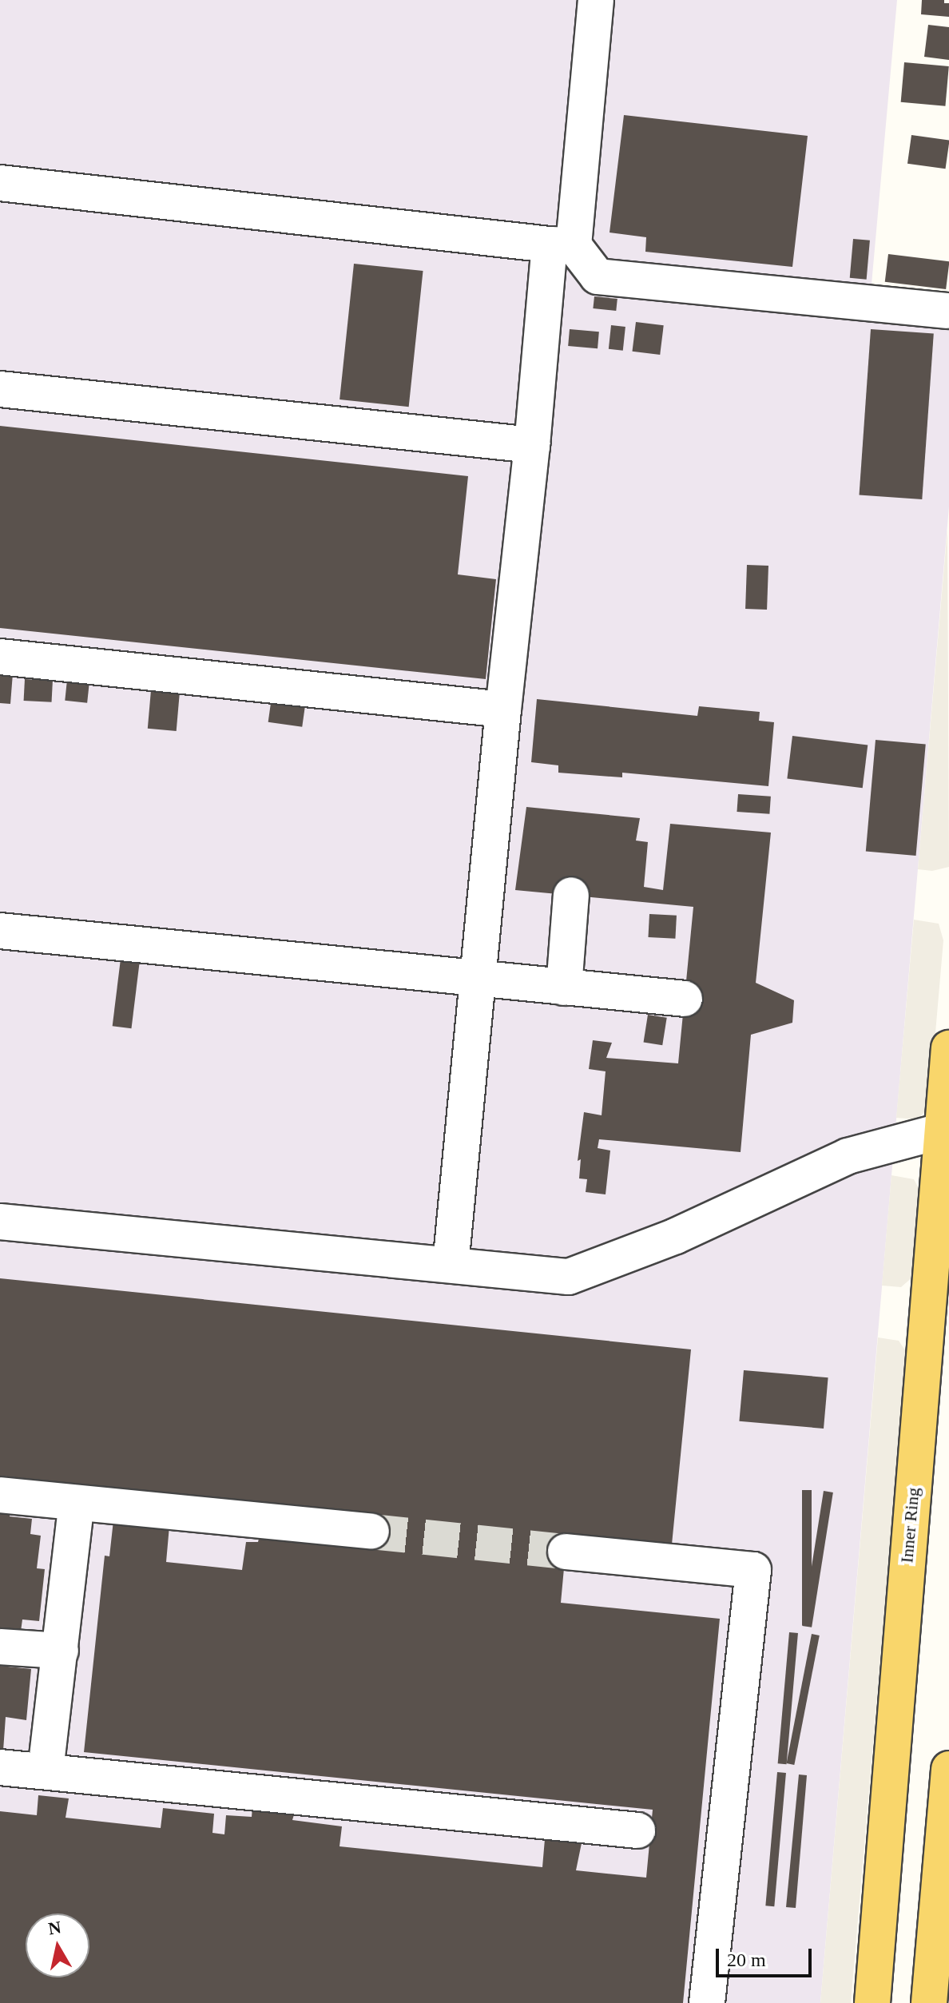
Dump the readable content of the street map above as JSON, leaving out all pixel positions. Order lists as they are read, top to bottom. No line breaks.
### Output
{"streets":{"main road":["Inner Ring"]},"scale_bar":"20 m","north":"top"}
